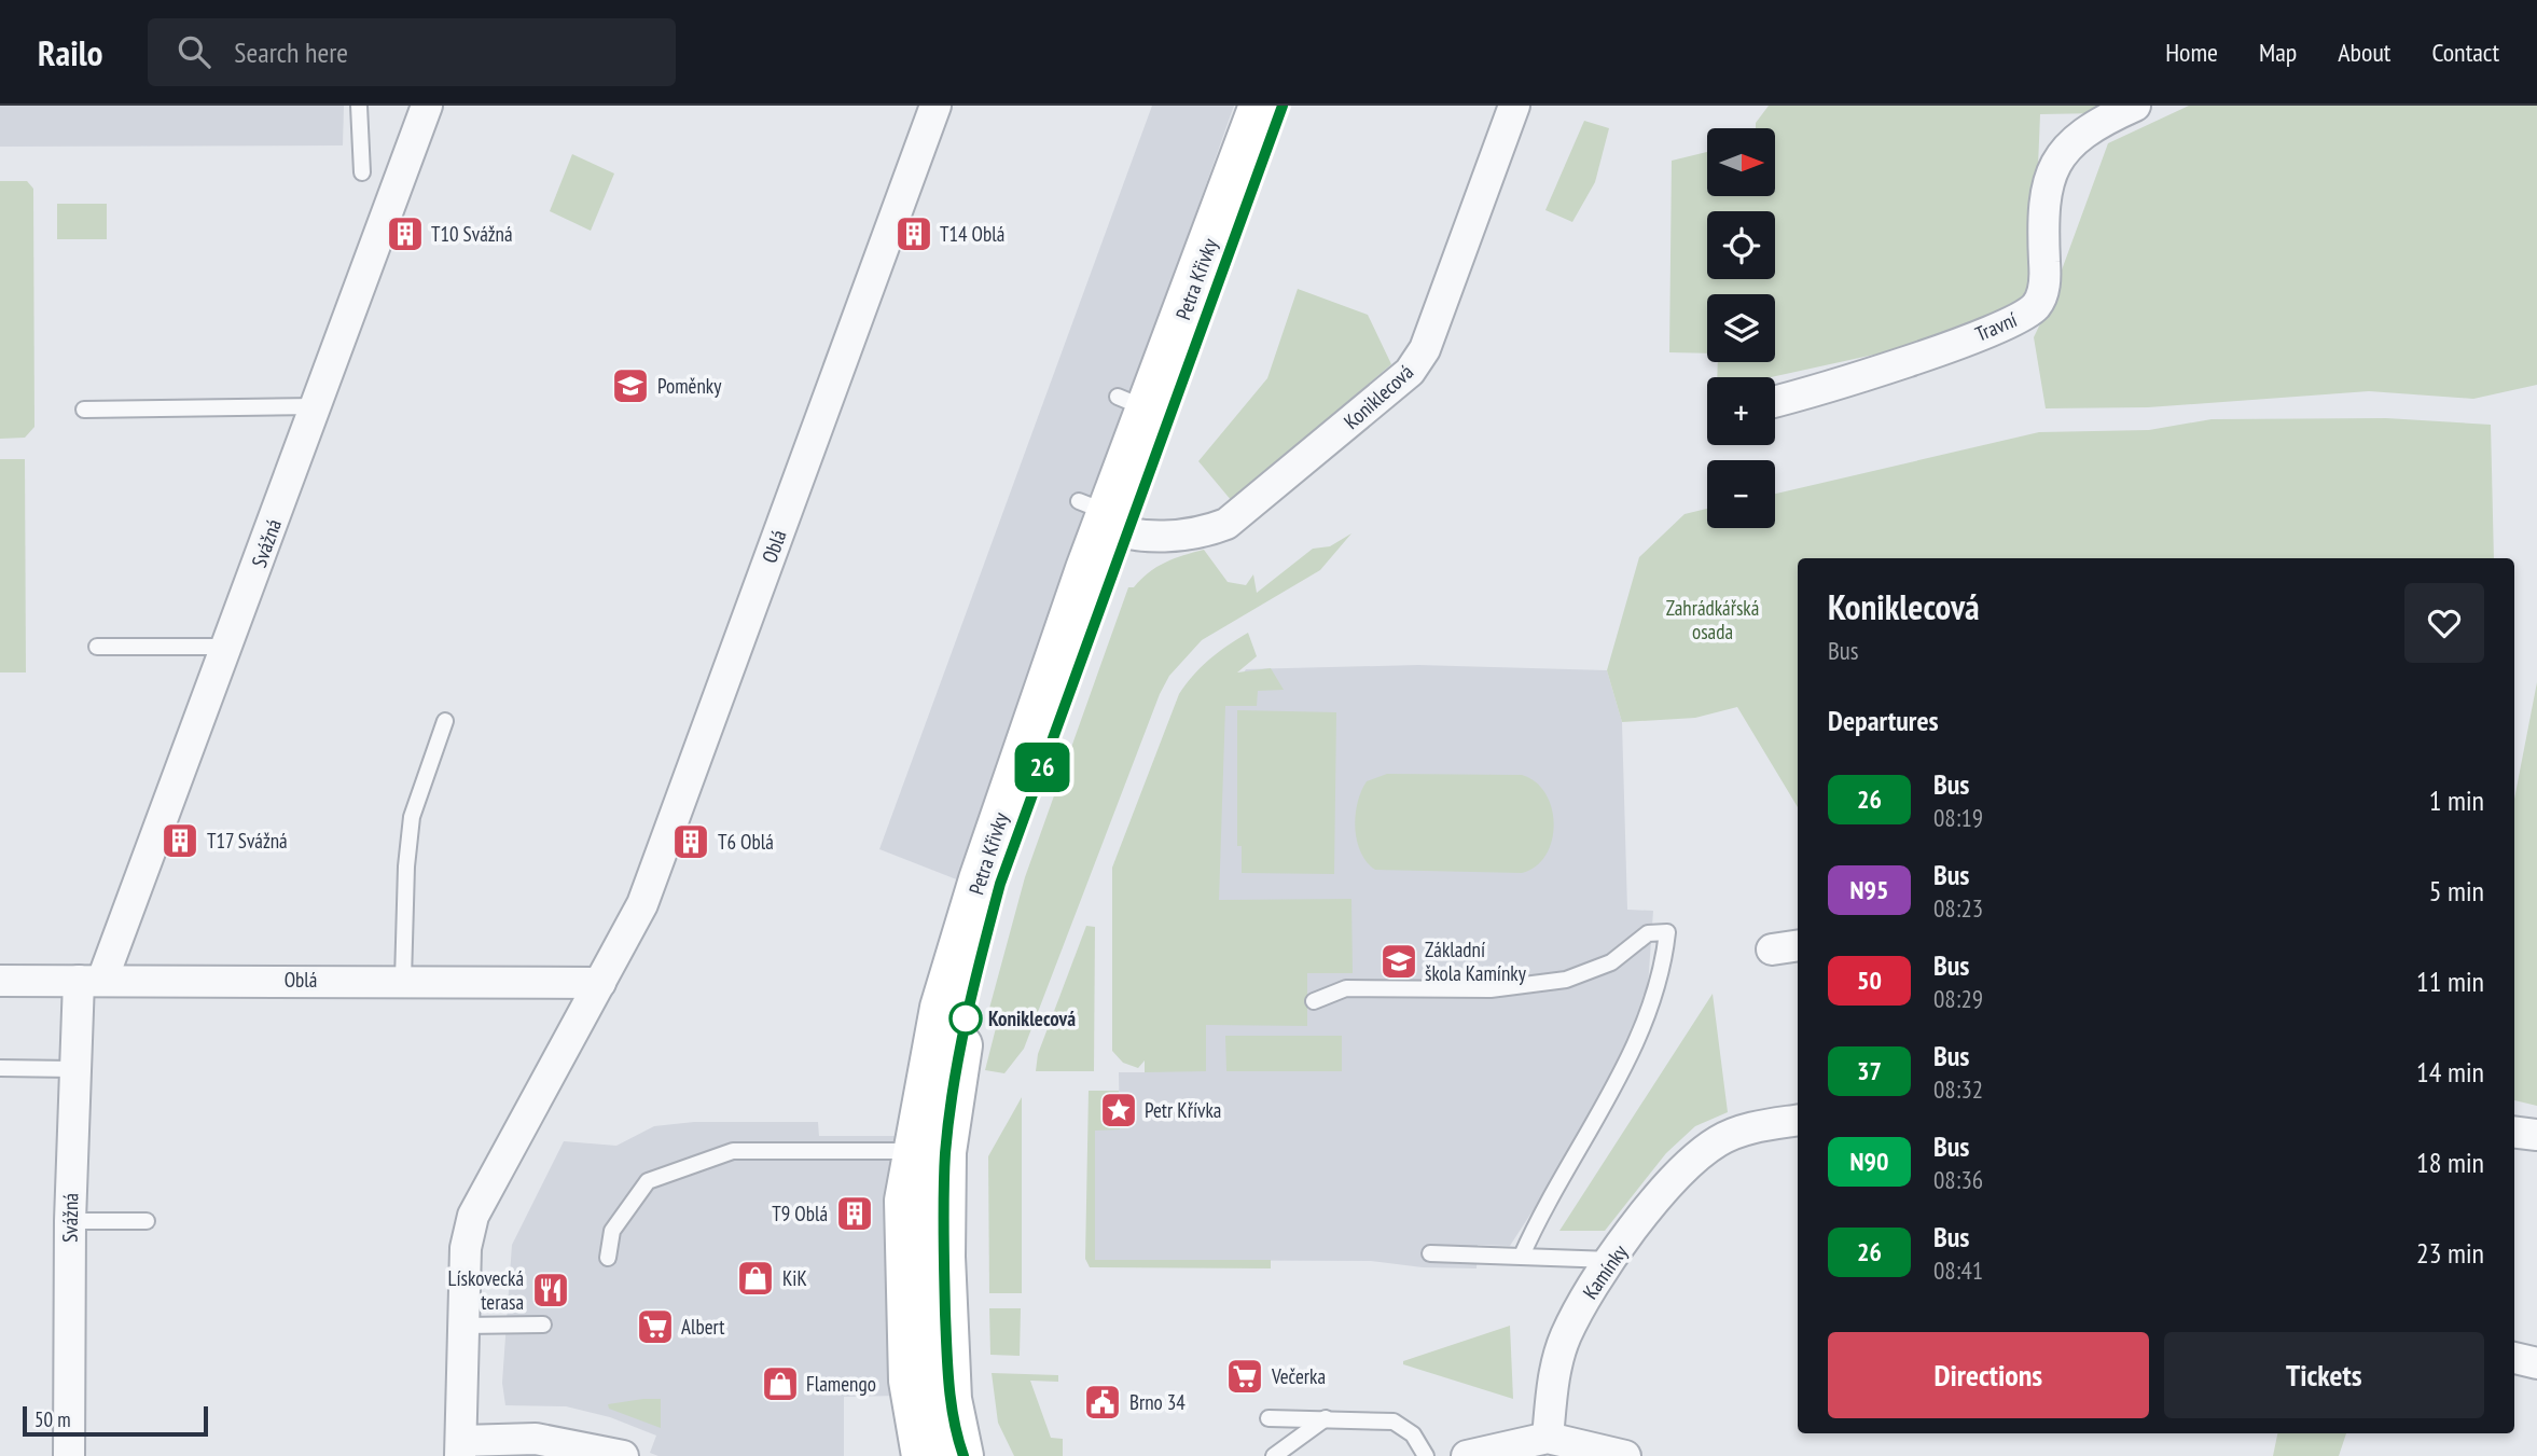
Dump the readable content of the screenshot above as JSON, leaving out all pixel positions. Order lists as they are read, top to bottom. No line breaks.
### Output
{"streets":{"street":["Petra Křivky","Travní","Koniklecová","Svážná","Oblá","Kamínky"]},"crossings":[["Petra Křivky","Koniklecová"],["Svážná","Oblá"]],"parks":["Zahrádkářská osada"],"places":{"building":["T10 Svážná","T14 Oblá","T17 Svážná","T6 Oblá","T9 Oblá"],"school or university":["Poměnky","Základní škola Kamínky"],"other":["Koniklecová"],"place":["Petr Křívka"],"shop":["KiK","Flamengo"],"restaurant":["Lískovecká terasa"],"supermarket":["Albert","Večerka"],"public building":["Brno 34"]},"lines":["bus line 26"],"scale_bar":"50 m","north":"right","page":{"header":"Railo","search":"Search here","nav":["Home","Map","About","Contact"],"on_map":"26","map_buttons":["+","−"],"heading":[["Koniklecová","Bus"],"Departures"],"list":[{"mark":"26","name":"Bus","note":"08:19","value":"1 min"},{"mark":"N95","name":"Bus","note":"08:23","value":"5 min"},{"mark":"50","name":"Bus","note":"08:29","value":"11 min"},{"mark":"37","name":"Bus","note":"08:32","value":"14 min"},{"mark":"N90","name":"Bus","note":"08:36","value":"18 min"},{"mark":"26","name":"Bus","note":"08:41","value":"23 min"}],"buttons":["Directions","Tickets"],"scale":"50 m"}}
